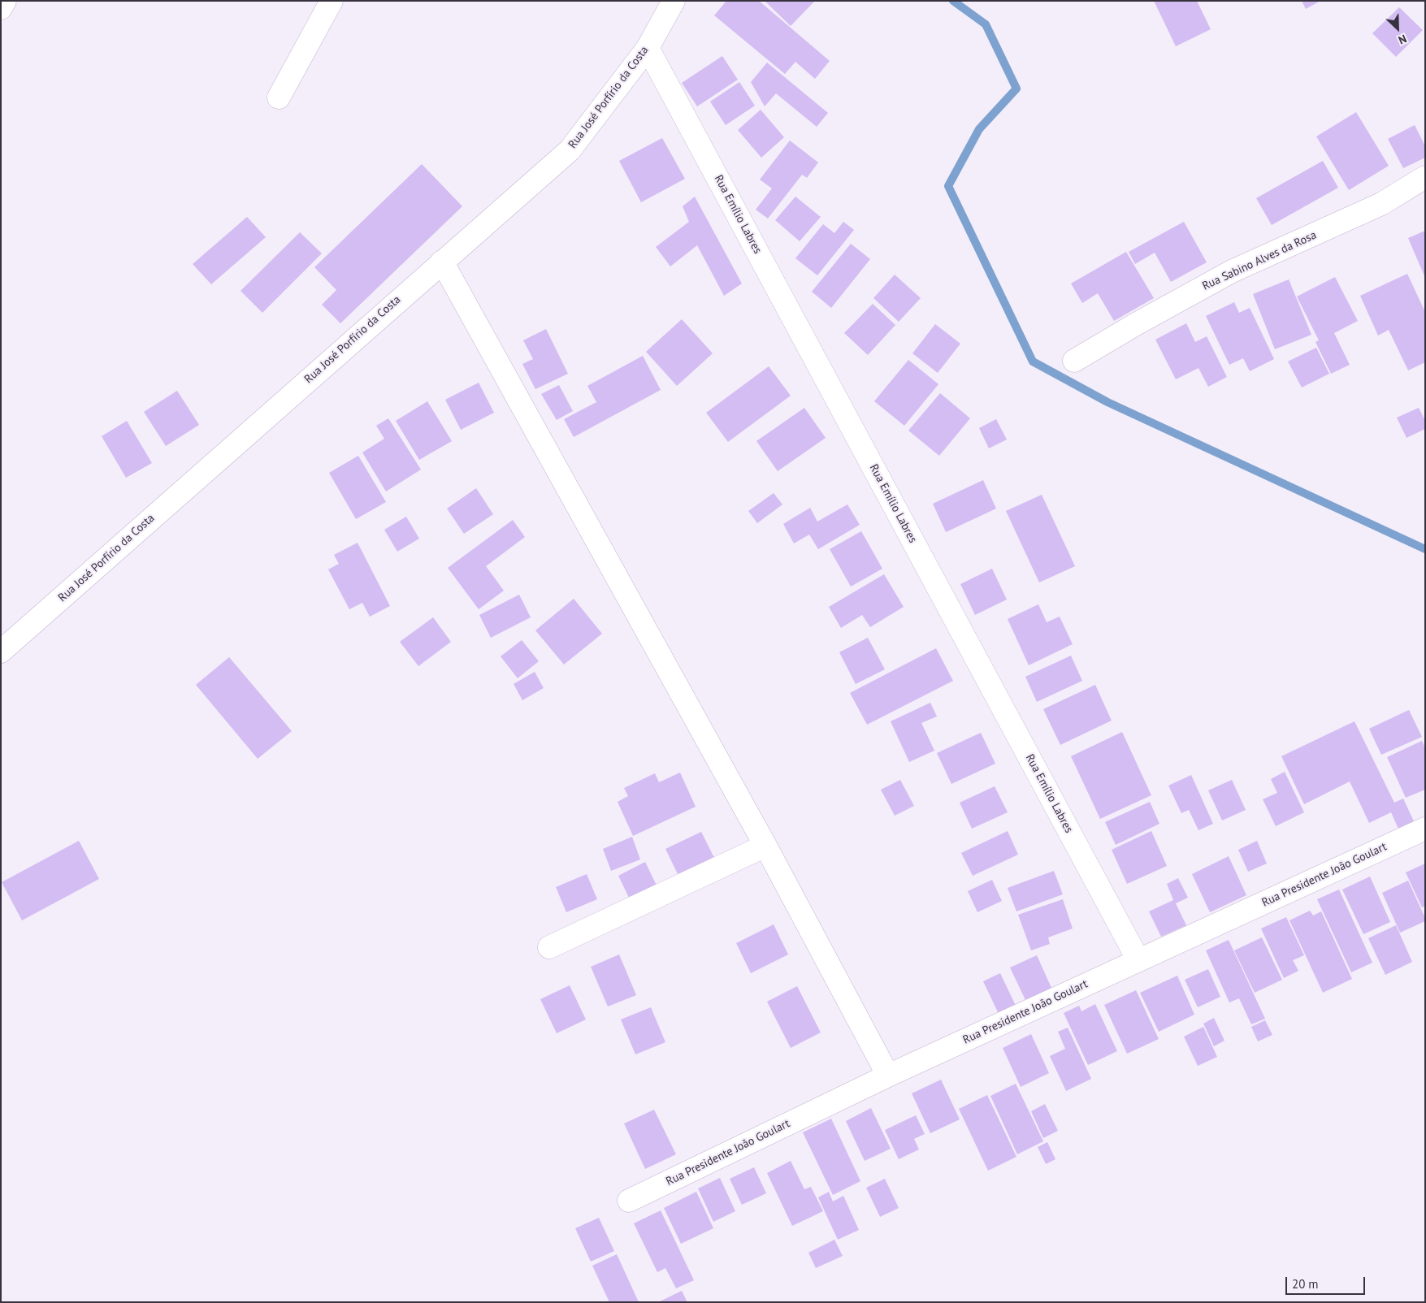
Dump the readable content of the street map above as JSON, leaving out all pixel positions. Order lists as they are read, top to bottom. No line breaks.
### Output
{"streets":{"street":["Rua José Porfírio da Costa","Rua Emílio Labres","Rua Sabino Alves da Rosa","Rua Presidente João Goulart"]},"crossings":[["Rua José Porfírio da Costa","Rua Emílio Labres"],["Rua Emílio Labres","Rua Presidente João Goulart"]],"scale_bar":"20 m","north":"bottom right"}
